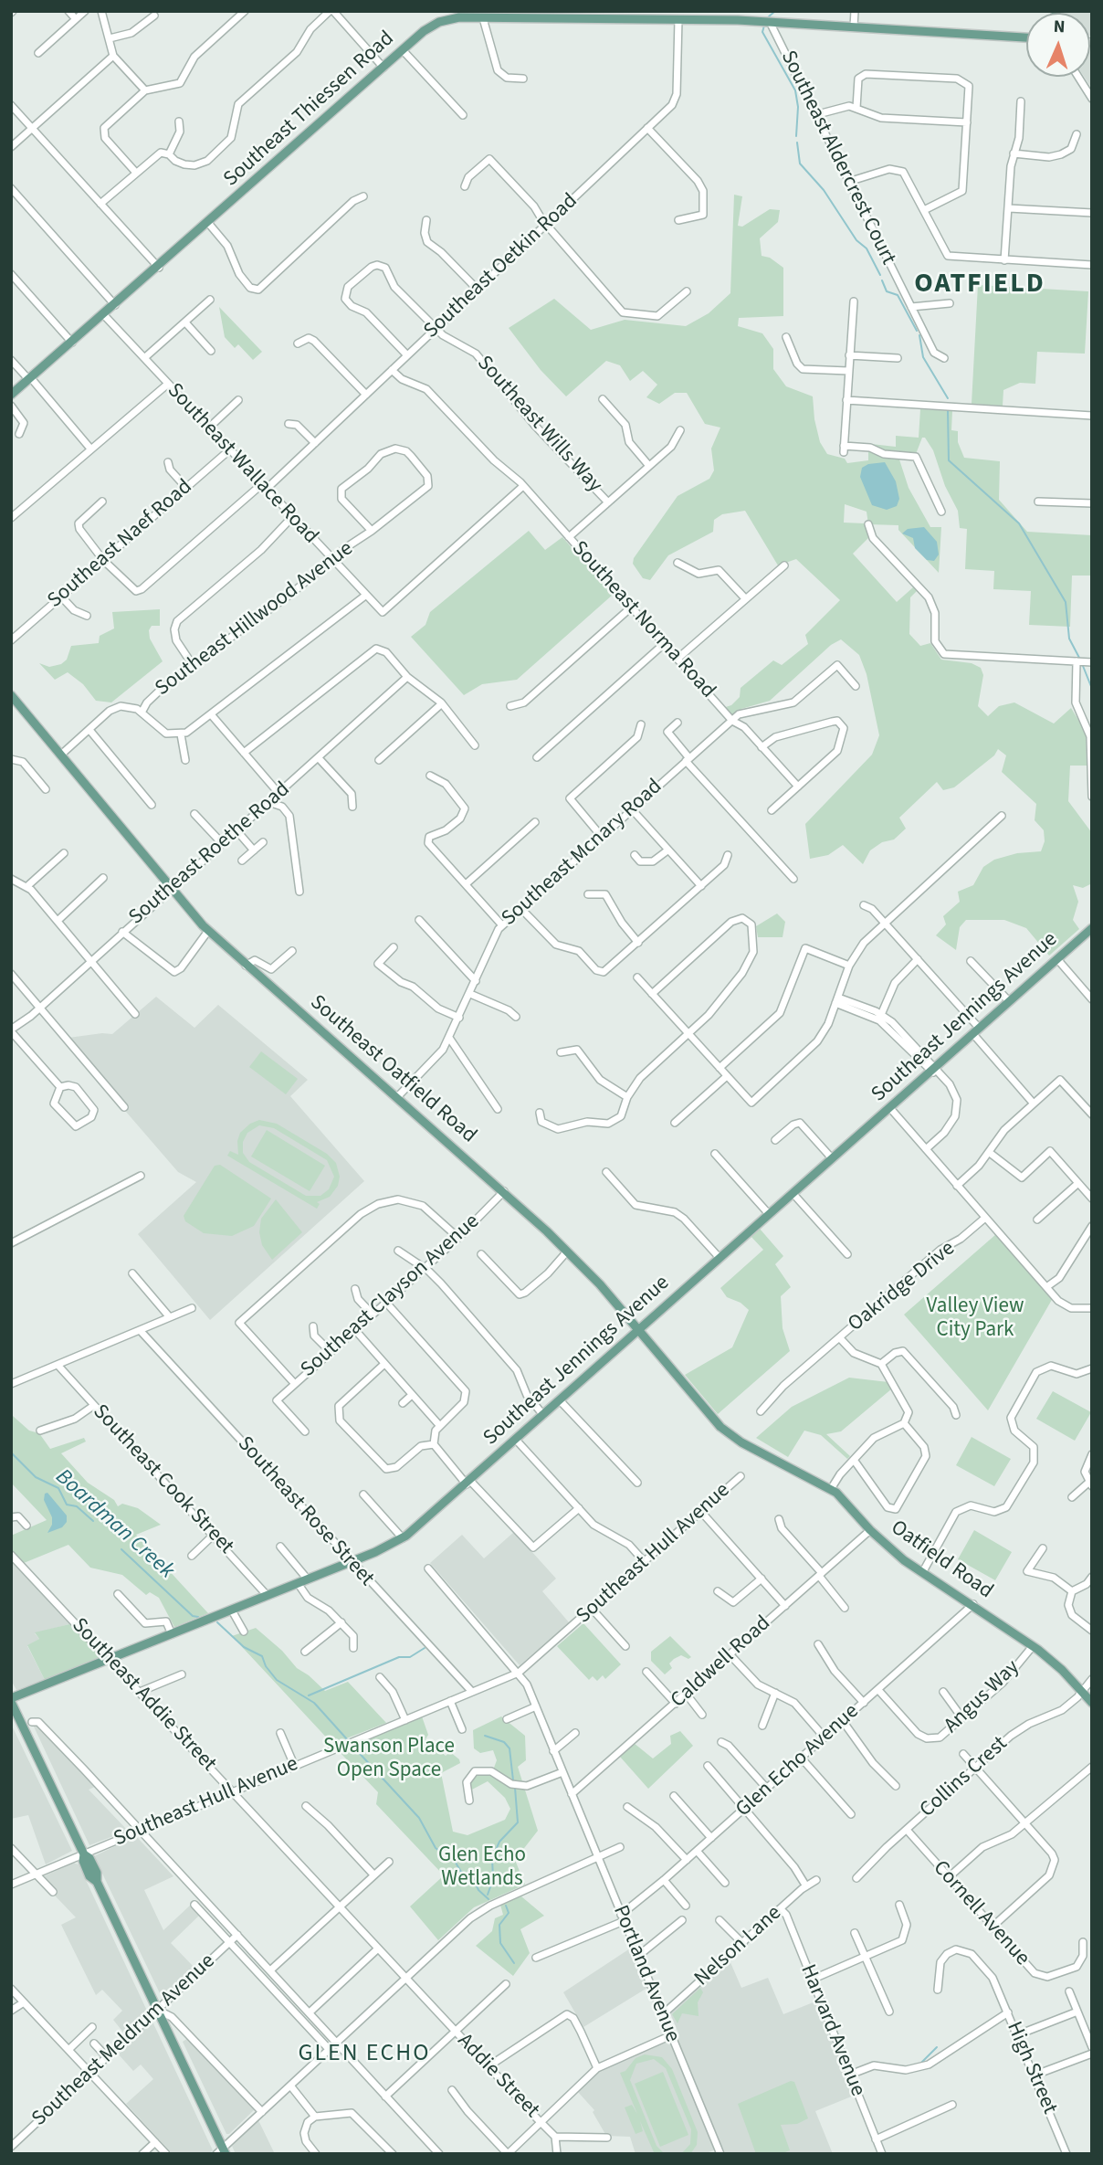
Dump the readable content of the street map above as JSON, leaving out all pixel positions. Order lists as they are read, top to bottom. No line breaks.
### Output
{"streets":{"main road":["Southeast Thiessen Road","Southeast Jennings Avenue","Southeast Oatfield Road","Oatfield Road"],"street":["Southeast Aldercrest Court","Southeast Oetkin Road","Southeast Wills Way","Southeast Wallace Road","Southeast Naef Road","Southeast Hillwood Avenue","Southeast Norma Road","Southeast Mcnary Road","Southeast Roethe Road","Oakridge Drive","Southeast Clayson Avenue","Southeast Cook Street","Southeast Rose Street","Southeast Hull Avenue","Caldwell Road","Southeast Addie Street","Angus Way","Glen Echo Avenue","Collins Crest","Cornell Avenue","Nelson Lane","Portland Avenue","Harvard Avenue","Southeast Meldrum Avenue","High Street","Addie Street"]},"crossings":[["Southeast Thiessen Road","Southeast Aldercrest Court"],["Southeast Thiessen Road","Southeast Oetkin Road"],["Southeast Thiessen Road","Southeast Wallace Road"],["Southeast Oetkin Road","Southeast Wills Way"],["Southeast Oetkin Road","Southeast Wallace Road"],["Southeast Oetkin Road","Southeast Naef Road"],["Southeast Oetkin Road","Southeast Norma Road"],["Southeast Wallace Road","Southeast Naef Road"],["Southeast Wallace Road","Southeast Hillwood Avenue"],["Southeast Wallace Road","Southeast Norma Road"],["Southeast Norma Road","Southeast Mcnary Road"],["Southeast Mcnary Road","Southeast Oatfield Road"],["Southeast Roethe Road","Southeast Oatfield Road"],["Southeast Jennings Avenue","Southeast Oatfield Road"],["Southeast Jennings Avenue","Southeast Cook Street"],["Southeast Jennings Avenue","Southeast Rose Street"],["Southeast Jennings Avenue","Southeast Addie Street"],["Southeast Oatfield Road","Southeast Clayson Avenue"],["Southeast Oatfield Road","Oatfield Road"],["Southeast Rose Street","Southeast Hull Avenue"],["Southeast Hull Avenue","Southeast Addie Street"],["Southeast Hull Avenue","Portland Avenue"],["Oatfield Road","Caldwell Road"],["Oatfield Road","Angus Way"],["Oatfield Road","Glen Echo Avenue"],["Oatfield Road","Collins Crest"],["Caldwell Road","Portland Avenue"],["Southeast Addie Street","Addie Street"],["Angus Way","Glen Echo Avenue"],["Glen Echo Avenue","Portland Avenue"],["Collins Crest","Cornell Avenue"],["Nelson Lane","Portland Avenue"],["Nelson Lane","Harvard Avenue"]],"districts":["OATFIELD","GLEN ECHO"],"water":["Boardman Creek"],"parks":["Valley View City Park","Swanson Place Open Space","Glen Echo Wetlands"],"north":"top"}
